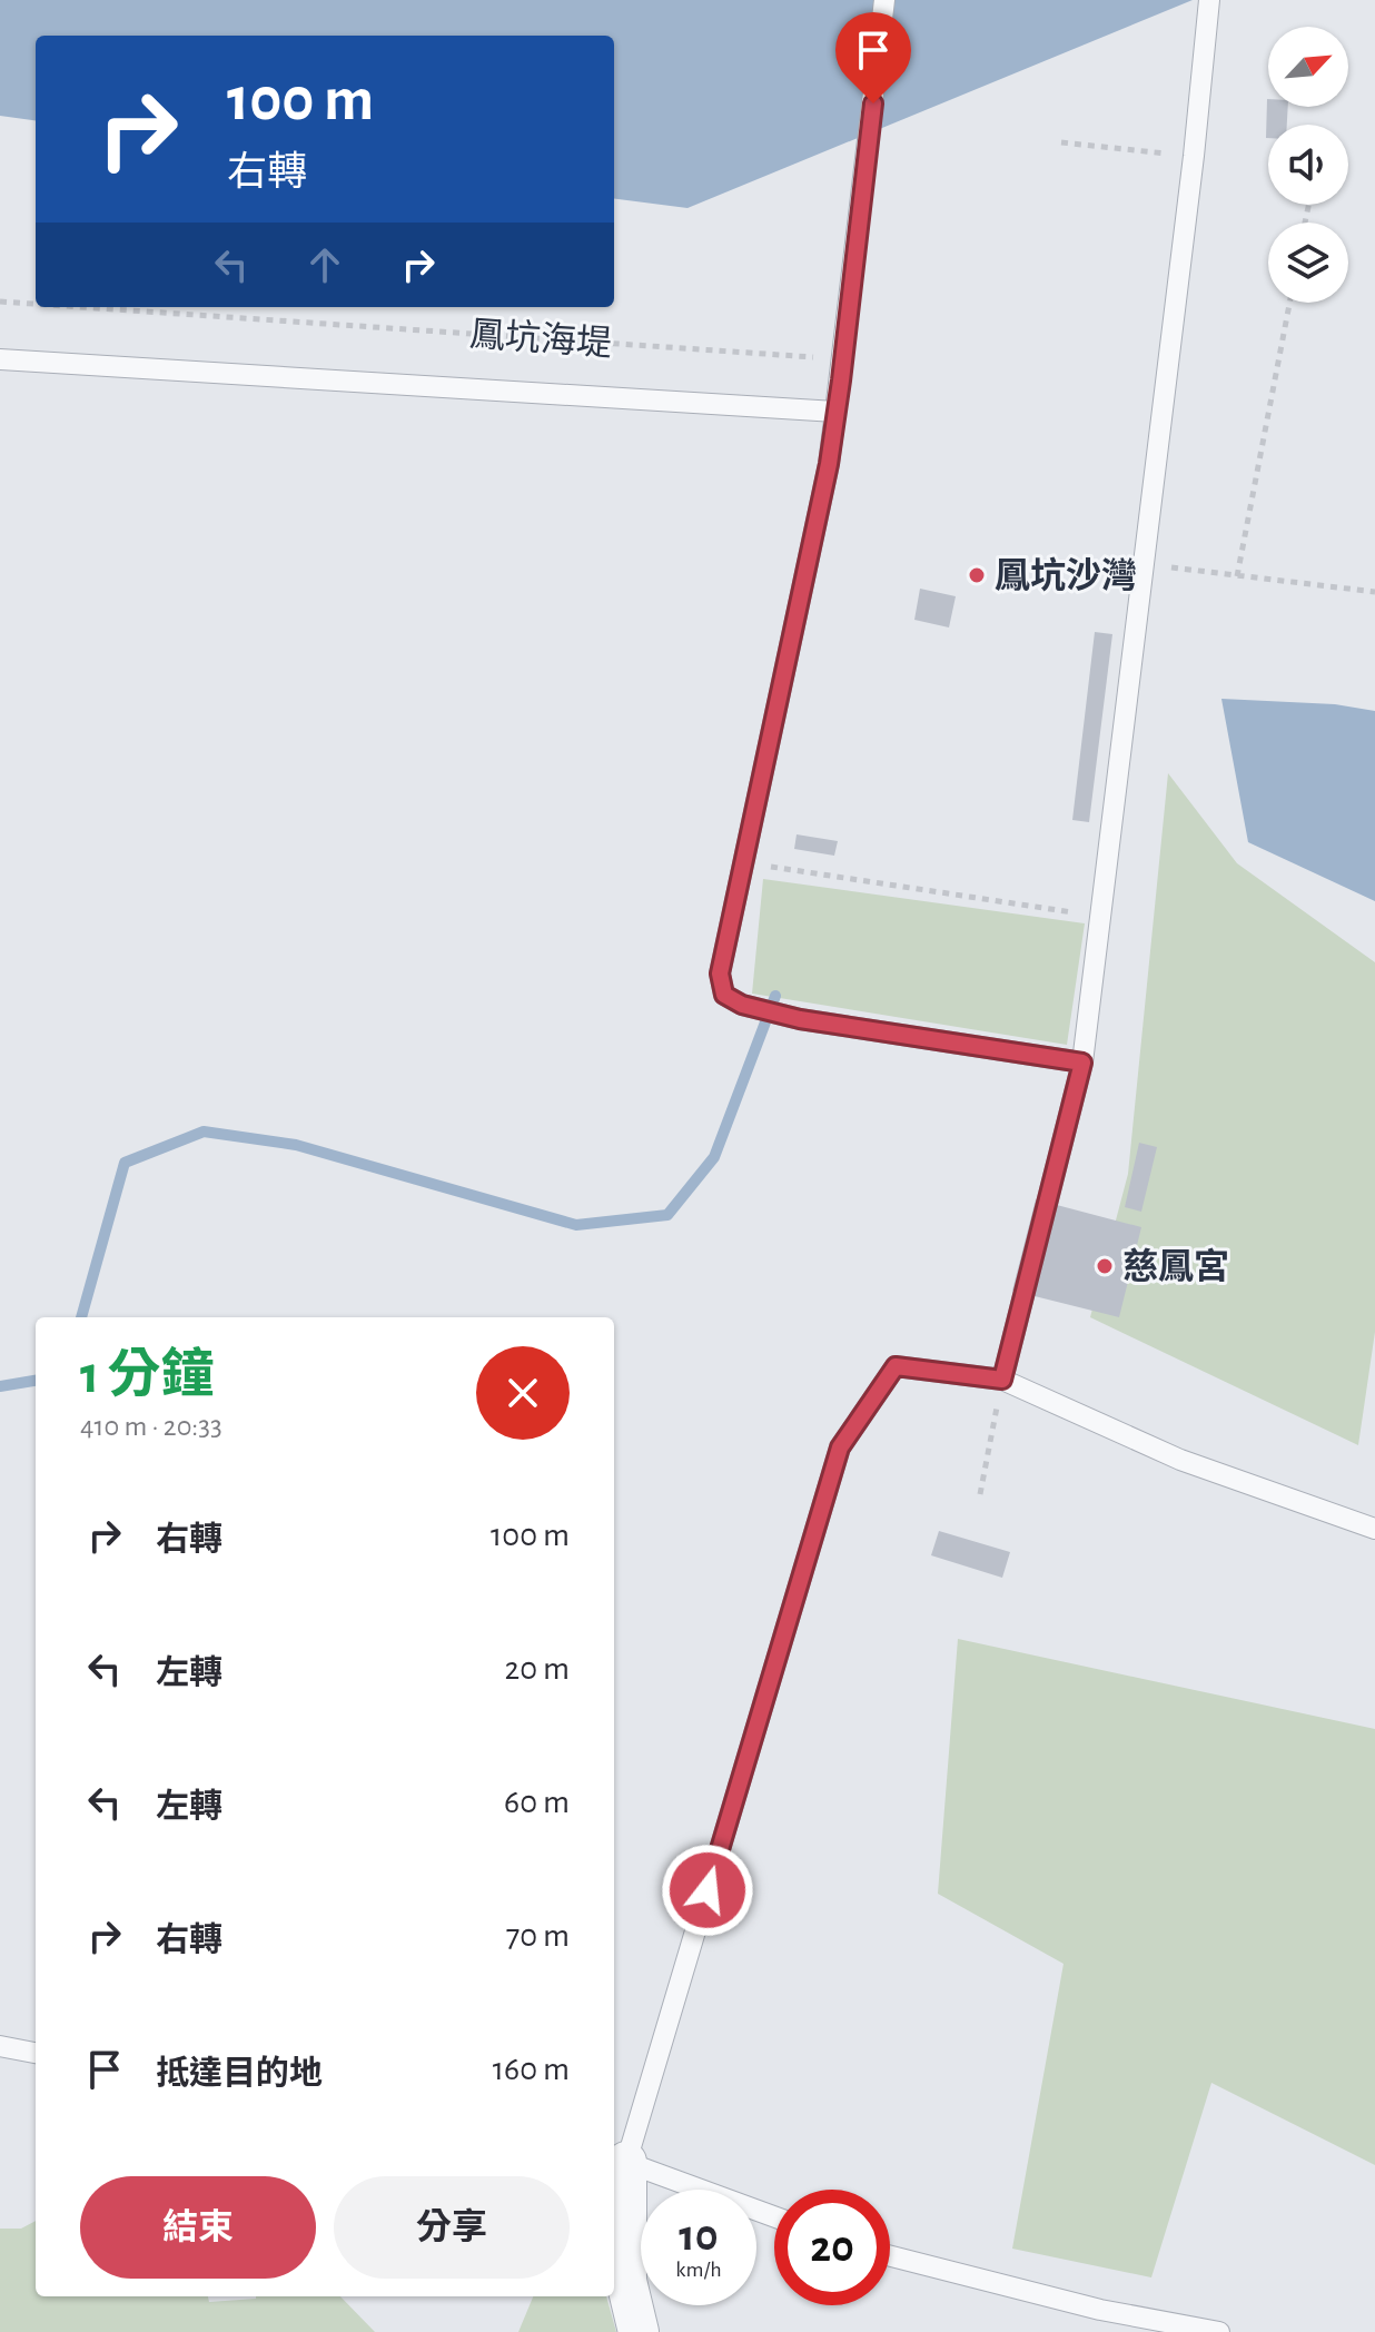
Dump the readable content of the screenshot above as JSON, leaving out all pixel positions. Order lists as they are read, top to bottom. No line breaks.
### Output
{"streets":{"path":["鳳坑海堤"]},"places":["鳳坑沙灣","慈鳳宮"],"north":"top right","page":{"turn":["100 m","右轉"],"heading":["1 分鐘","410 m · 20:33"],"list":[{"name":"右轉","value":"100 m"},{"name":"左轉","value":"20 m"},{"name":"左轉","value":"60 m"},{"name":"右轉","value":"70 m"},{"name":"抵達目的地","value":"160 m"}],"buttons":["結束","分享"],"speed":"10 km/h","limit":"20"}}
